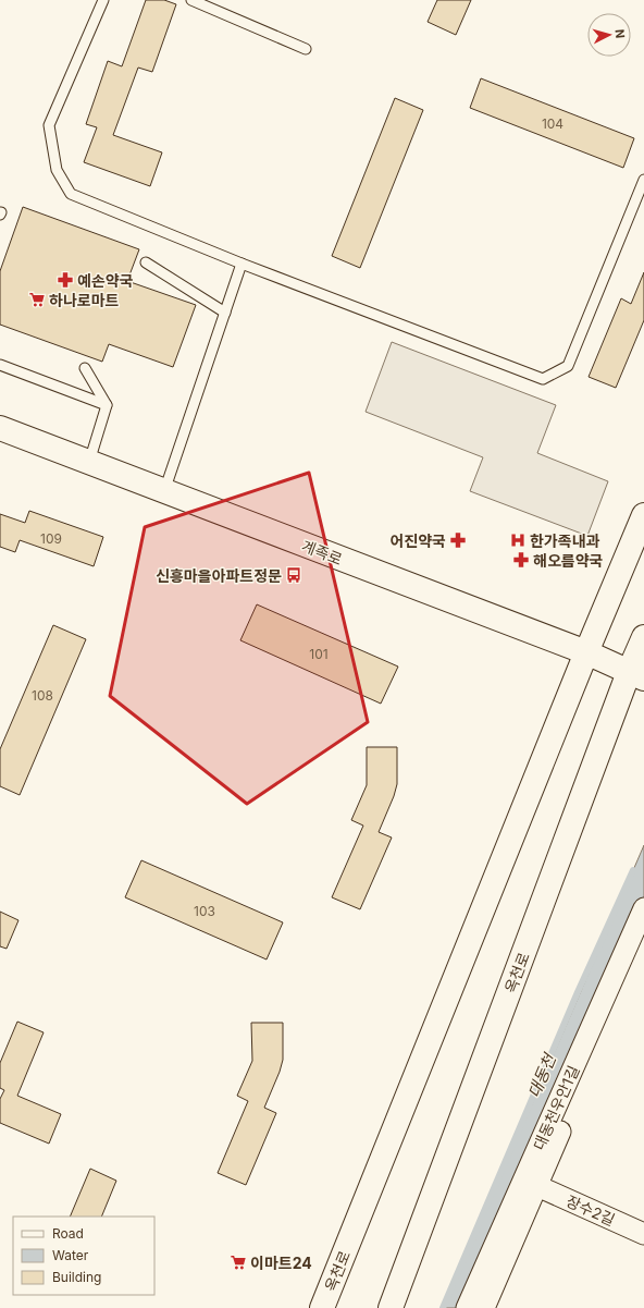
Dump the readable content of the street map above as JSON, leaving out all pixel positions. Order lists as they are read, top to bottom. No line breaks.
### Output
{"streets":{"main road":["계족로","옥천로"],"street":["대동천우안1길","장수2길"]},"crossings":[["계족로","옥천로"],["대동천우안1길","장수2길"]],"water":["대동천"],"places":{"pharmacy":["예손약국","어진약국","해오름약국"],"supermarket":["하나로마트","이마트24"],"hospital":["한가족내과"],"bus stop":["신흥마을아파트정문"]},"house_numbers":["104","109","101","108","103"],"legend":["Road","Water","Building"],"north":"right"}
